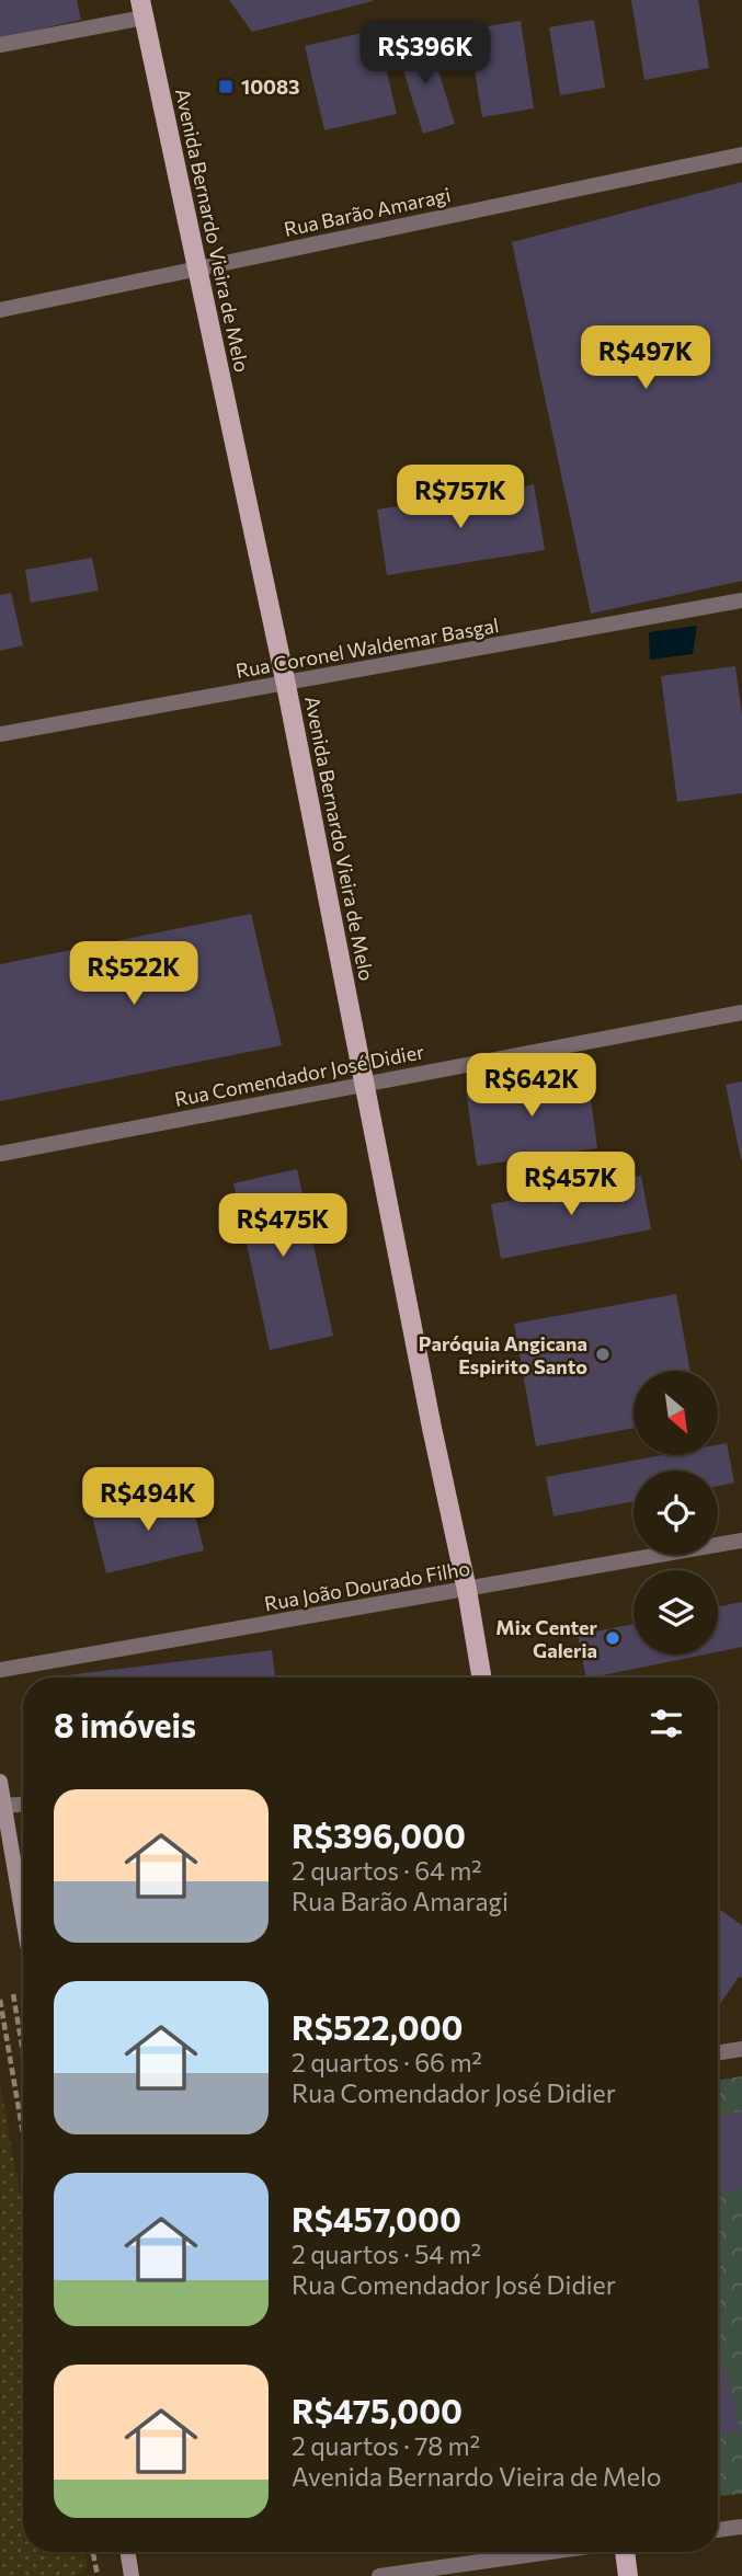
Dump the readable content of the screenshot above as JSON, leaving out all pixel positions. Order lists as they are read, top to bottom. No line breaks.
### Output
{"streets":{"main road":["Avenida Bernardo Vieira de Melo"],"street":["Rua Barão Amaragi","Rua Coronel Waldemar Basgal","Rua Comendador José Didier","Rua João Dourado Filho"]},"crossings":[["Rua Barão Amaragi","Avenida Bernardo Vieira de Melo"],["Avenida Bernardo Vieira de Melo","Rua Coronel Waldemar Basgal"],["Avenida Bernardo Vieira de Melo","Rua Comendador José Didier"],["Avenida Bernardo Vieira de Melo","Rua João Dourado Filho"]],"places":{"transit":["10083"],"other":["Paróquia Angicana Espirito Santo","Mix Center Galeria"]},"north":"bottom right","page":{"price":["R$396K","R$497K","R$757K","R$522K","R$642K","R$457K","R$475K","R$494K"],"heading":"8 imóveis","list":[{"name":"R$396,000","note":"2 quartos · 64 m² · Rua Barão Amaragi"},{"name":"R$522,000","note":"2 quartos · 66 m² · Rua Comendador José Didier"},{"name":"R$457,000","note":"2 quartos · 54 m² · Rua Comendador José Didier"},{"name":"R$475,000","note":"2 quartos · 78 m² · Avenida Bernardo Vieira de Melo"}]}}
